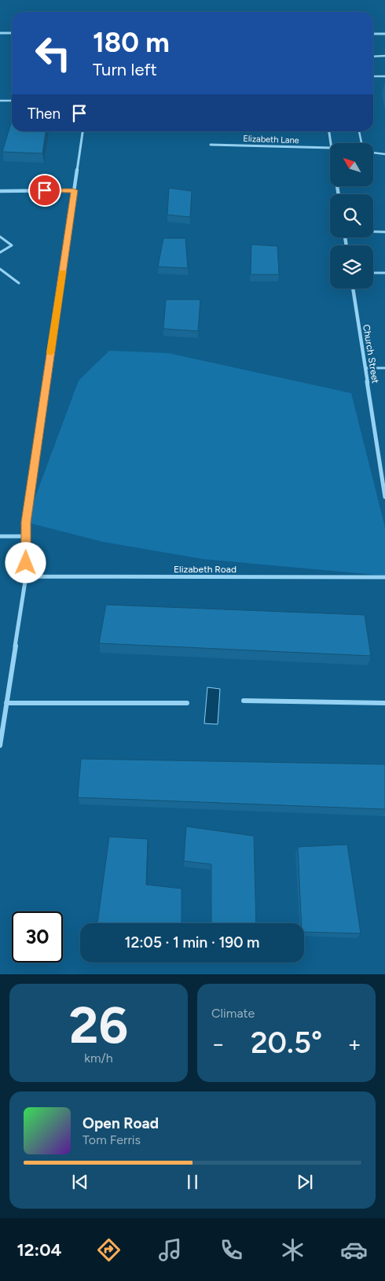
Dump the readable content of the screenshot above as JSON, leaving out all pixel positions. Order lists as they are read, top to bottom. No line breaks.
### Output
{"streets":{"street":["Elizabeth Lane","Church Street","Elizabeth Road"]},"north":"top left","page":{"turn":["180 m","Turn left"],"then":"Then","limit":"30","trip":"12:05 · 1 min · 190 m","tile":[["26","km/h"],"Climate"],"heat":["−","20.5°","+"],"song":["Open Road","Tom Ferris"],"tabs":"12:04"}}
